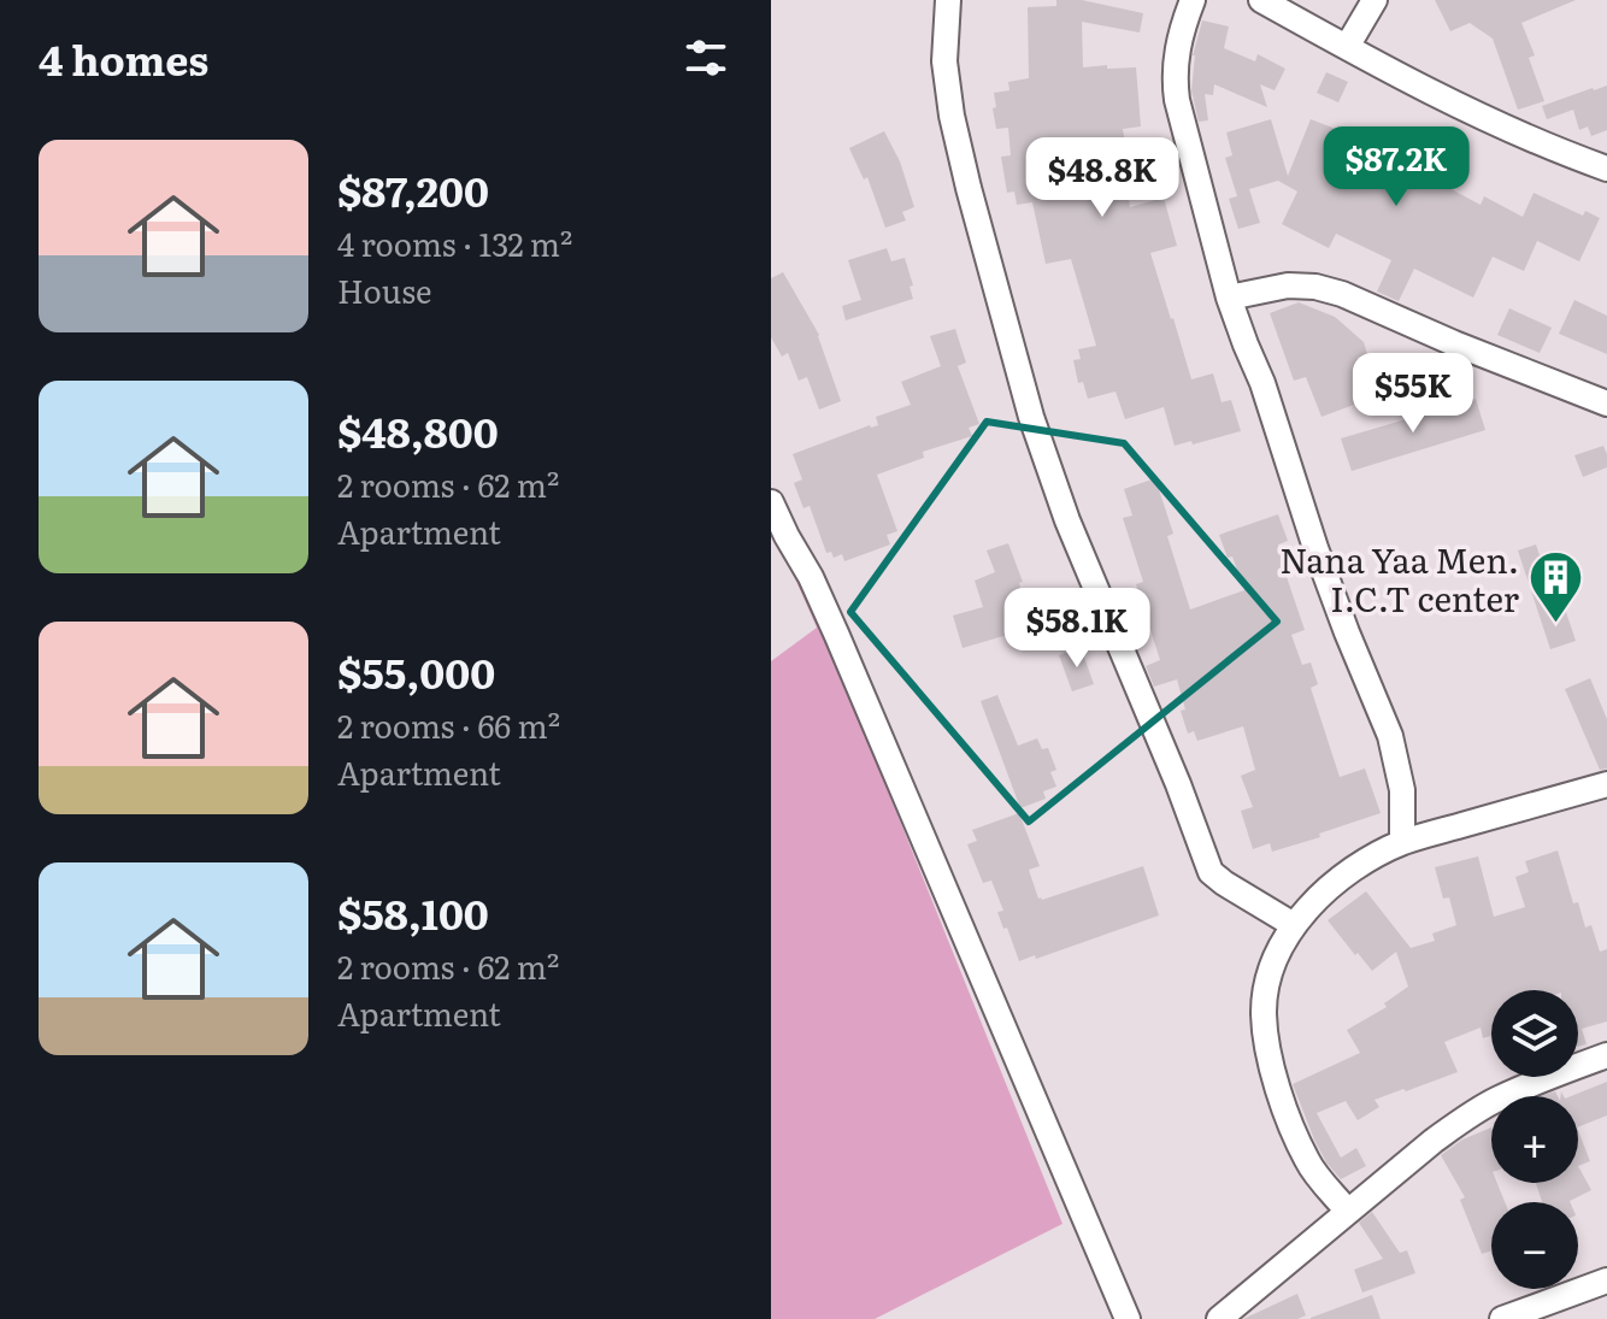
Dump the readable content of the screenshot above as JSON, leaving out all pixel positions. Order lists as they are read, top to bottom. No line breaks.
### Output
{"places":{"building":["Nana Yaa Men. I.C.T center"]},"page":{"heading":"4 homes","list":[{"name":"$87,200","note":"4 rooms · 132 m² · House"},{"name":"$48,800","note":"2 rooms · 62 m² · Apartment"},{"name":"$55,000","note":"2 rooms · 66 m² · Apartment"},{"name":"$58,100","note":"2 rooms · 62 m² · Apartment"}],"price":["$87.2K","$48.8K","$55K","$58.1K"],"map_buttons":["+","−"]}}
